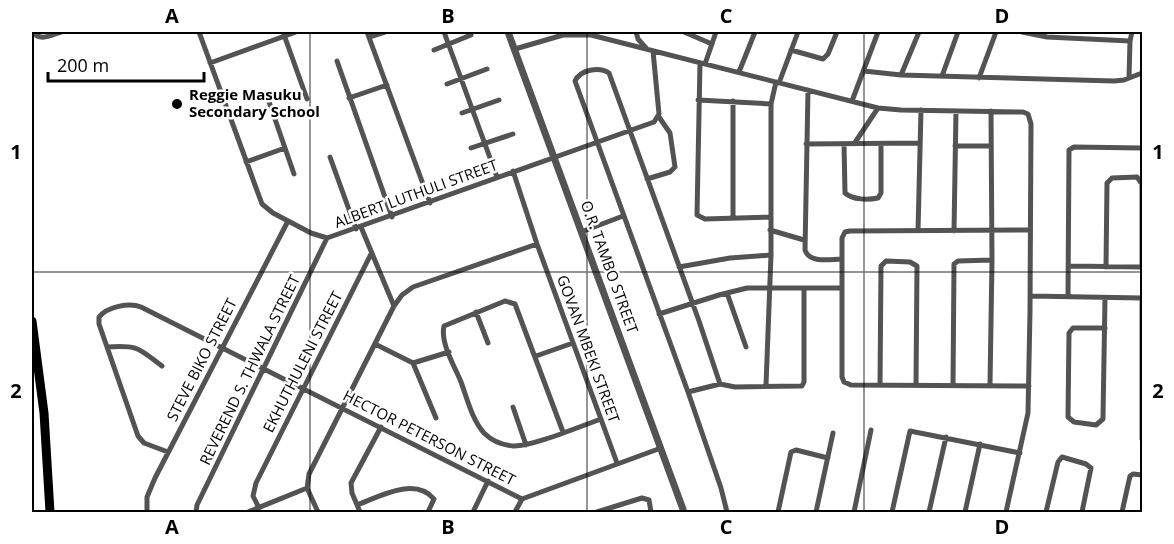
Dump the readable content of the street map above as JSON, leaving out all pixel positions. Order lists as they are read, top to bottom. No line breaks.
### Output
{"streets":{"street":["ALBERT LUTHULI STREET","O.R. TAMBO STREET","GOVAN MBEKI STREET","STEVE BIKO STREET","EKHUTHULENI STREET","REVEREND S. THWALA STREET","HECTOR PETERSON STREET"]},"crossings":[["ALBERT LUTHULI STREET","O.R. TAMBO STREET"],["ALBERT LUTHULI STREET","GOVAN MBEKI STREET"],["ALBERT LUTHULI STREET","STEVE BIKO STREET"],["ALBERT LUTHULI STREET","REVEREND S. THWALA STREET"],["O.R. TAMBO STREET","HECTOR PETERSON STREET"],["GOVAN MBEKI STREET","HECTOR PETERSON STREET"],["STEVE BIKO STREET","HECTOR PETERSON STREET"],["EKHUTHULENI STREET","HECTOR PETERSON STREET"],["REVEREND S. THWALA STREET","HECTOR PETERSON STREET"]],"places":["Reggie Masuku Secondary School"],"scale_bar":"200 m","grid":{"columns":["A","B","C","D"],"rows":["1","2"]}}
